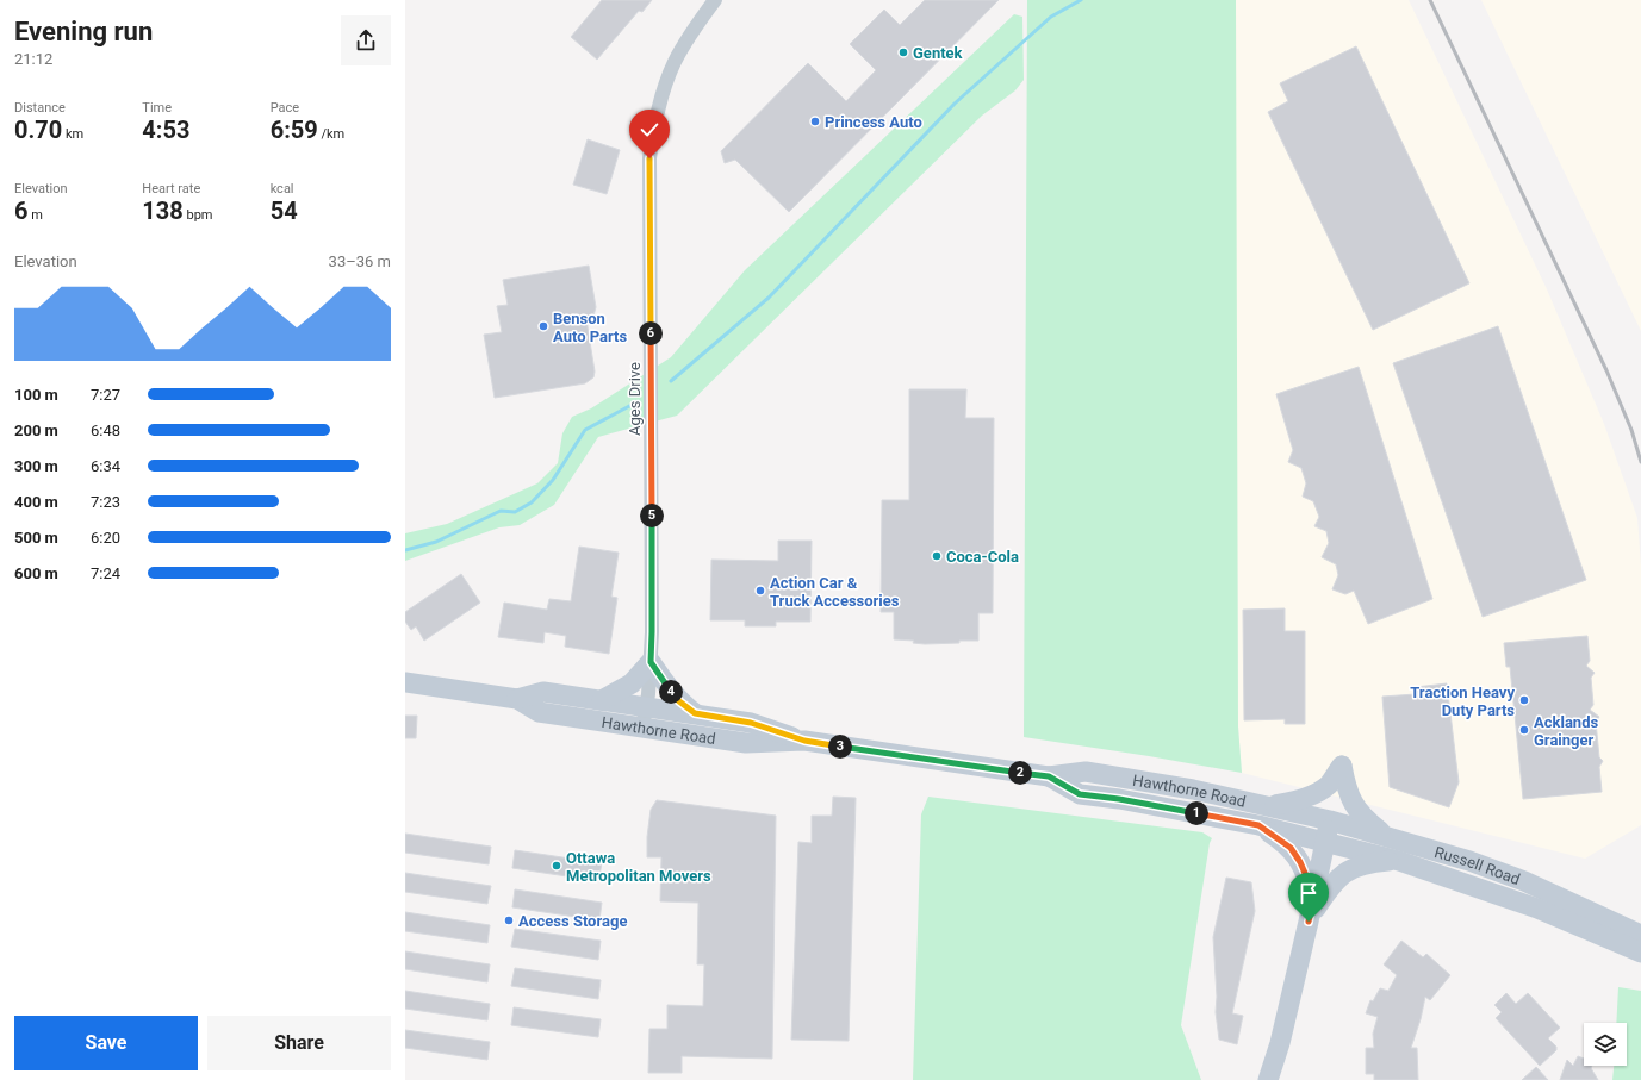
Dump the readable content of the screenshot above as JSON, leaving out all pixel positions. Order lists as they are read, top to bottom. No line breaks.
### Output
{"streets":{"main road":["Hawthorne Road","Russell Road"],"street":["Ages Drive"]},"crossings":[["Ages Drive","Hawthorne Road"],["Hawthorne Road","Russell Road"]],"places":["Gentek","Princess Auto","Benson Auto Parts","Coca-Cola","Action Car & Truck Accessories","Traction Heavy Duty Parts","Acklands Grainger","Ottawa Metropolitan Movers","Access Storage"],"page":{"heading":["Evening run","21:12"],"stats":[["Distance","0.70 km"],["Time","4:53"],["Pace","6:59 /km"],["Elevation","6 m"],["Heart rate","138 bpm"],["kcal","54"]],"chart":["Elevation","33–36 m"],"pins":["6","5","4","3","2","1"],"list":[{"name":"100 m","note":"7:27"},{"name":"200 m","note":"6:48"},{"name":"300 m","note":"6:34"},{"name":"400 m","note":"7:23"},{"name":"500 m","note":"6:20"},{"name":"600 m","note":"7:24"}],"buttons":["Save","Share"]}}
